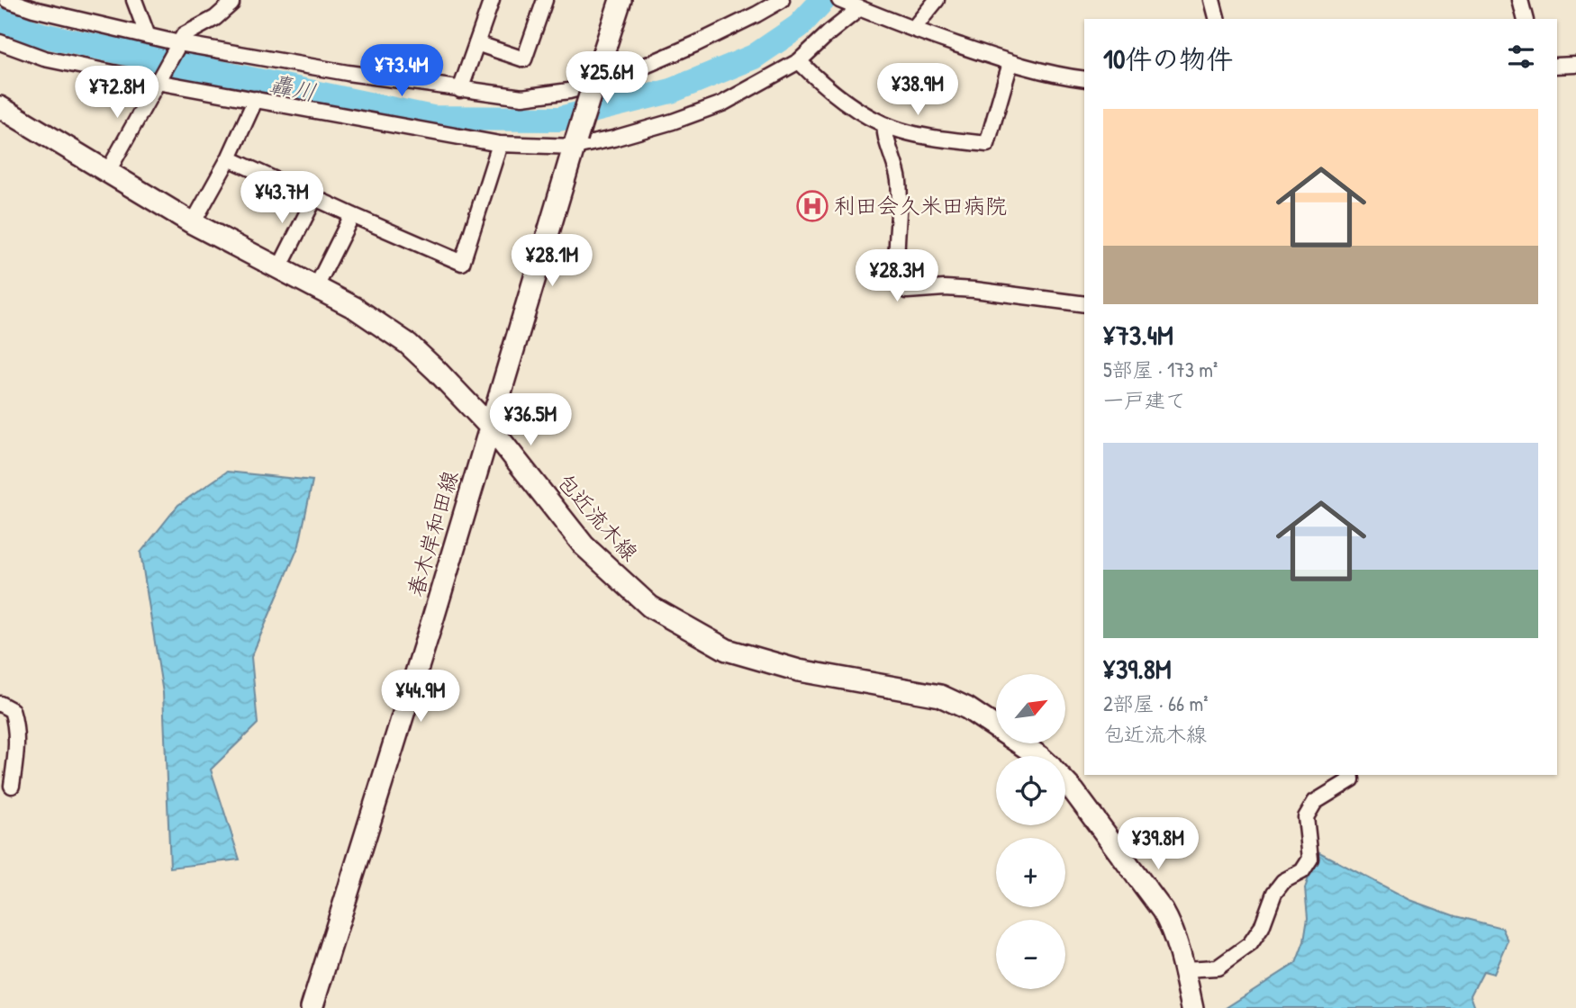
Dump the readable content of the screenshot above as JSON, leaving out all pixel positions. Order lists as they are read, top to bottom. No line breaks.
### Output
{"streets":{"street":["包近流木線","春木岸和田線"]},"crossings":[["包近流木線","春木岸和田線"]],"water":["轟川"],"places":{"hospital":["利田会久米田病院"]},"north":"top right","page":{"heading":"10件の物件","price":["¥73.4M","¥25.6M","¥38.9M","¥72.8M","¥43.7M","¥28.1M","¥28.3M","¥36.5M","¥44.9M","¥39.8M"],"list":[{"name":"¥73.4M","note":"5部屋 · 173 m² · 一戸建て"},{"name":"¥39.8M","note":"2部屋 · 66 m² · 包近流木線"}],"map_buttons":["+","−"]}}
